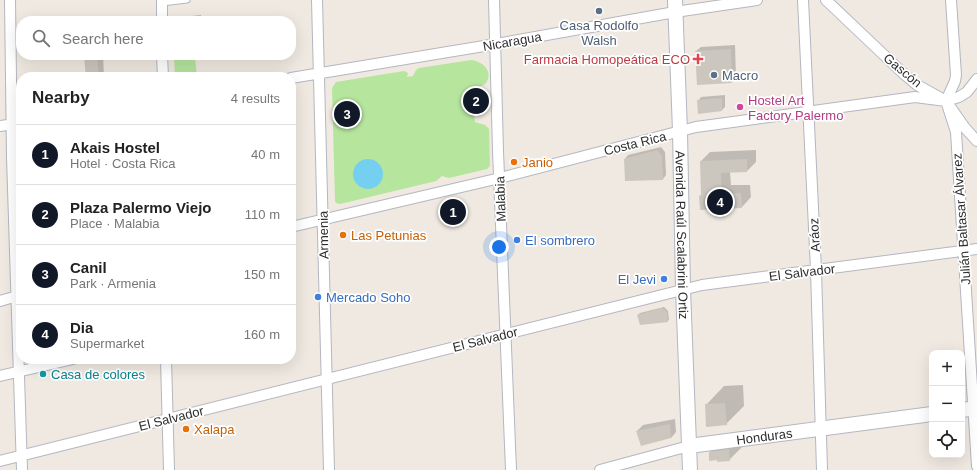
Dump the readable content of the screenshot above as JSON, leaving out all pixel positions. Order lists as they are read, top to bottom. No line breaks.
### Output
{"streets":{"main road":["Avenida Raúl Scalabrini Ortiz","Honduras"],"street":["Nicaragua","Gascón","Costa Rica","Malabia","Julián Baltasar Álvarez","Armenia","Aráoz","El Salvador"]},"crossings":[["Nicaragua","Malabia"],["Nicaragua","Armenia"],["Nicaragua","Avenida Raúl Scalabrini Ortiz"],["Gascón","Costa Rica"],["Gascón","Julián Baltasar Álvarez"],["Costa Rica","Malabia"],["Costa Rica","Julián Baltasar Álvarez"],["Costa Rica","Armenia"],["Costa Rica","Avenida Raúl Scalabrini Ortiz"],["Costa Rica","Aráoz"],["Malabia","El Salvador"],["Julián Baltasar Álvarez","El Salvador"],["Armenia","El Salvador"],["Avenida Raúl Scalabrini Ortiz","El Salvador"],["Avenida Raúl Scalabrini Ortiz","Honduras"],["Aráoz","El Salvador"],["Aráoz","Honduras"]],"places":{"other":["Casa Rodolfo Walsh","Macro","Hostel Art Factory Palermo","Janio","Las Petunias","El sombrero","El Jevi","Mercado Soho","Casa de colores","Xalapa"],"health":["Farmacia Homopeática ECO"]},"page":{"search":"Search here","heading":["Nearby","4 results"],"pins":["2","3","4","1"],"list":[{"mark":"1","name":"Akais Hostel","note":"Hotel · Costa Rica","value":"40 m"},{"mark":"2","name":"Plaza Palermo Viejo","note":"Place · Malabia","value":"110 m"},{"mark":"3","name":"Canil","note":"Park · Armenia","value":"150 m"},{"mark":"4","name":"Dia","note":"Supermarket","value":"160 m"}],"map_buttons":["+","−"]}}
